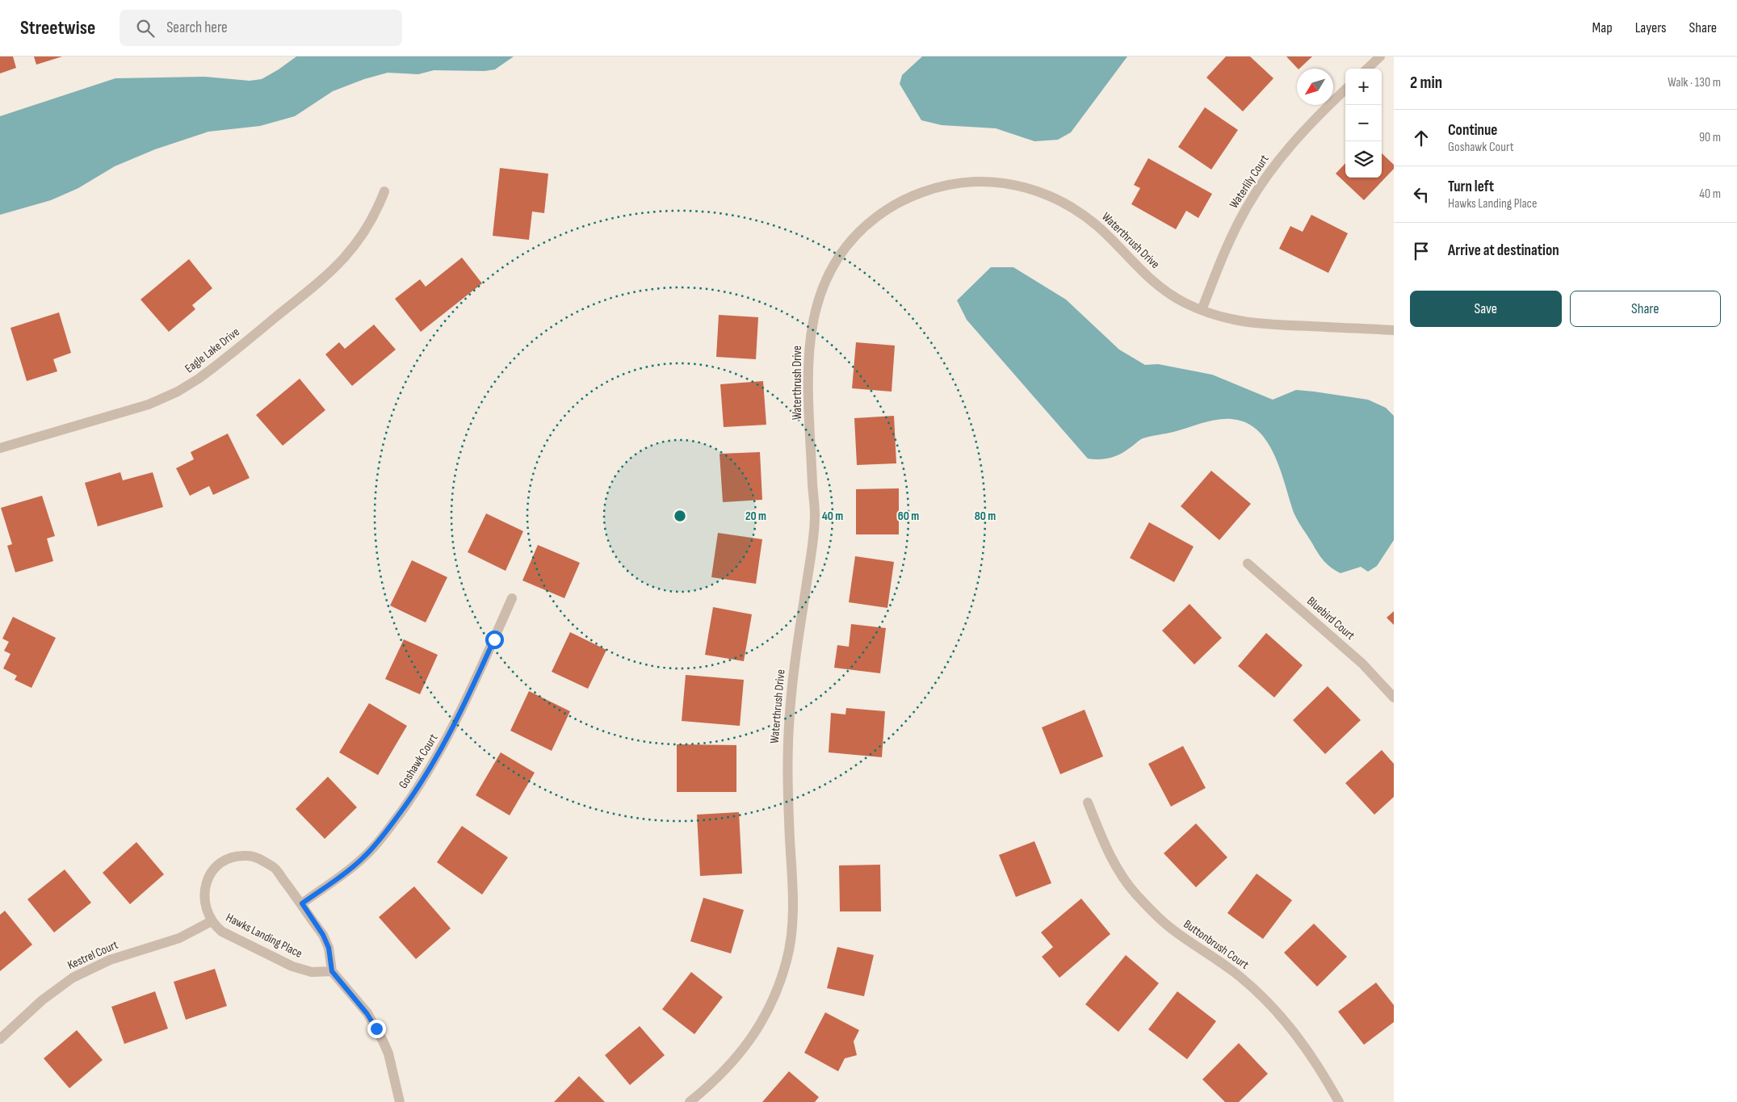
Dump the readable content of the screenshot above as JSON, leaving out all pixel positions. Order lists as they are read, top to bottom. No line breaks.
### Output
{"streets":{"street":["Waterlily Court","Waterthrush Drive","Eagle Lake Drive","Bluebird Court","Goshawk Court","Hawks Landing Place","Buttonbrush Court","Kestrel Court"]},"crossings":[["Waterlily Court","Waterthrush Drive"],["Goshawk Court","Hawks Landing Place"],["Hawks Landing Place","Kestrel Court"]],"north":"bottom left","page":{"header":"Streetwise","search":"Search here","nav":["Map","Layers","Share"],"heading":["2 min","Walk · 130 m"],"map_buttons":["+","−"],"list":[["Continue","Goshawk Court","90 m"],["Turn left","Hawks Landing Place","40 m"],"Arrive at destination"],"buttons":["Save","Share"]},"rings":["20 m","40 m","60 m","80 m"]}
